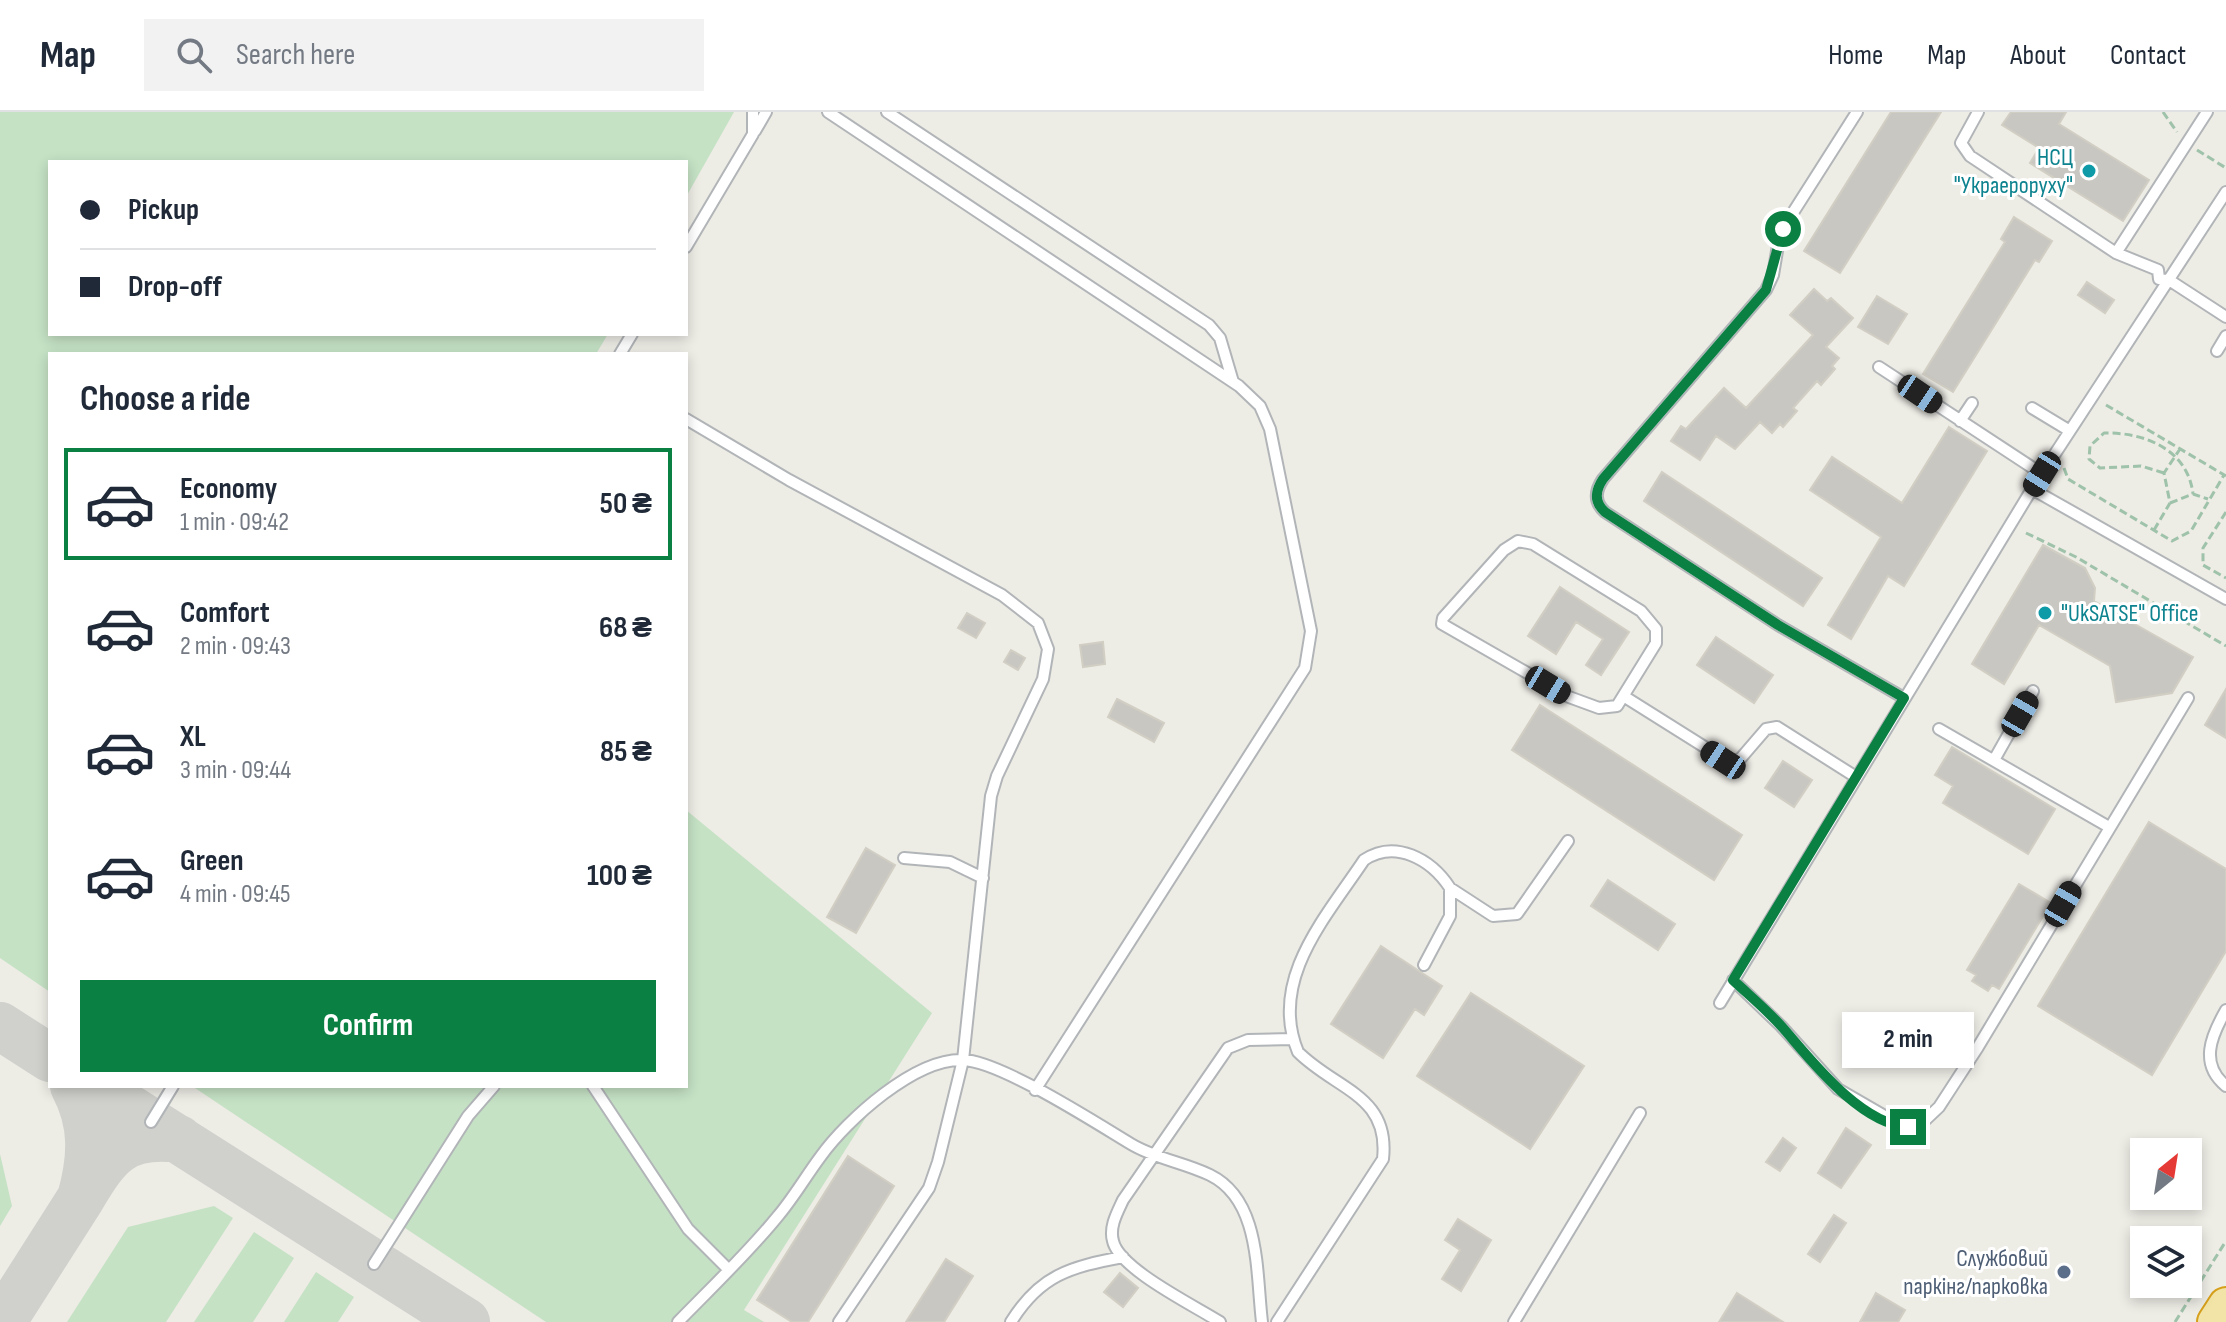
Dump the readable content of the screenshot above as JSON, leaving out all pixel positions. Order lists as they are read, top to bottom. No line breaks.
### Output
{"places":["НСЦ \"Украероруху\"","\"UkSATSE\" Office","Службовий паркінг/парковка"],"north":"top right","page":{"header":"Map","search":"Search here","nav":["Home","Map","About","Contact"],"banner":["Pickup","Drop-off"],"heading":"Choose a ride","list":[{"name":"Economy","note":"1 min · 09:42","value":"50 ₴"},{"name":"Comfort","note":"2 min · 09:43","value":"68 ₴"},{"name":"XL","note":"3 min · 09:44","value":"85 ₴"},{"name":"Green","note":"4 min · 09:45","value":"100 ₴"}],"buttons":"Confirm","bubble":"2 min"}}
